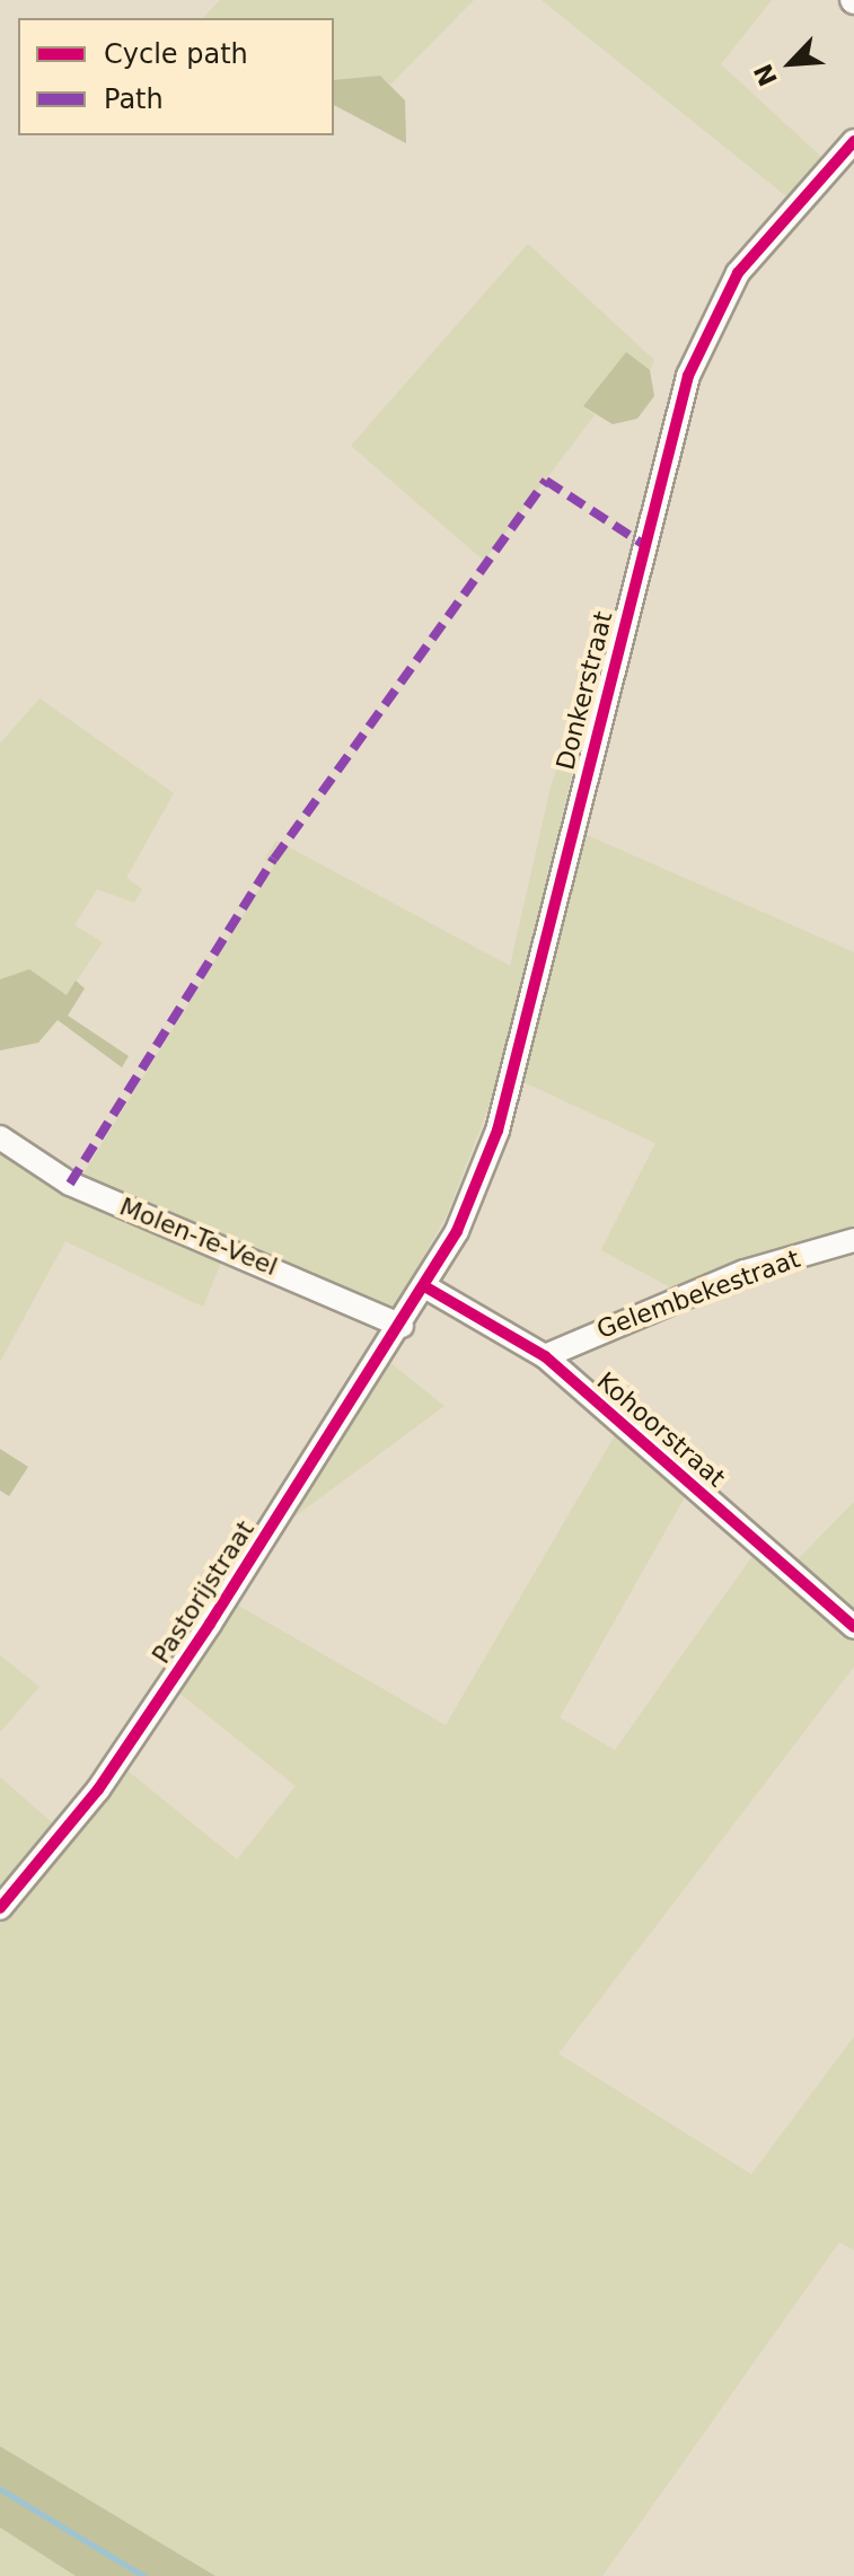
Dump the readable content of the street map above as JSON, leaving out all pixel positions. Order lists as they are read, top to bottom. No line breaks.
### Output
{"streets":{"street":["Donkerstraat","Molen-Te-Veel","Gelembekestraat","Kohoorstraat","Pastorijstraat"]},"crossings":[["Donkerstraat","Kohoorstraat"],["Donkerstraat","Pastorijstraat"],["Molen-Te-Veel","Pastorijstraat"],["Gelembekestraat","Kohoorstraat"],["Kohoorstraat","Pastorijstraat"]],"legend":["Cycle path","Path"],"north":"bottom left"}
